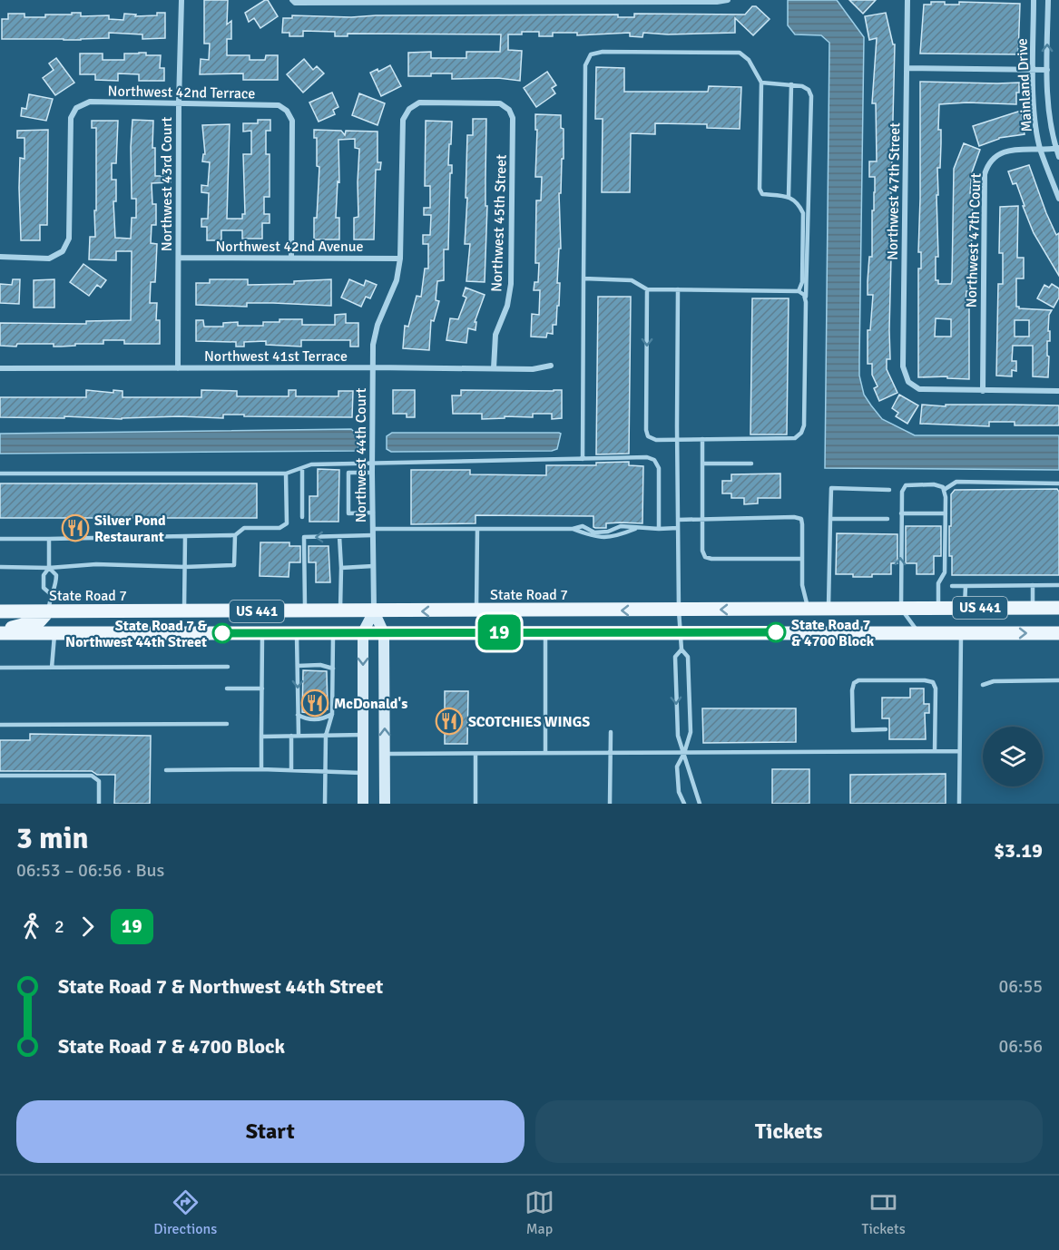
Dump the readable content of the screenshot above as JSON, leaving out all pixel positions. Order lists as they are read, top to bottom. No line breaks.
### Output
{"streets":{"main road":["State Road 7","US 441"],"street":["Mainland Drive","Northwest 42nd Terrace","Northwest 43rd Court","Northwest 47th Street","Northwest 45th Street","Northwest 47th Court","Northwest 42nd Avenue","Northwest 41st Terrace","Northwest 44th Court"]},"crossings":[["Mainland Drive","Northwest 47th Court"],["Northwest 42nd Terrace","Northwest 43rd Court"],["Northwest 42nd Terrace","Northwest 42nd Avenue"],["Northwest 43rd Court","Northwest 42nd Avenue"],["Northwest 43rd Court","Northwest 41st Terrace"],["Northwest 47th Street","Northwest 47th Court"],["Northwest 45th Street","Northwest 41st Terrace"],["Northwest 45th Street","Northwest 44th Court"],["Northwest 42nd Avenue","Northwest 44th Court"],["Northwest 41st Terrace","Northwest 44th Court"],["Northwest 44th Court","State Road 7"]],"places":{"restaurant":["Silver Pond Restaurant","McDonald's","SCOTCHIES WINGS"],"other":["State Road 7 & 4700 Block","State Road 7 & Northwest 44th Street"]},"lines":["bus line 19"],"page":{"on_map":"19","heading":["3 min","06:53 – 06:56 · Bus","$3.19"],"legs":["2","19"],"list":[{"name":"State Road 7 & Northwest 44th Street","value":"06:55"},{"name":"State Road 7 & 4700 Block","value":"06:56"}],"buttons":["Start","Tickets"],"tabs":["Directions","Map","Tickets"]}}
